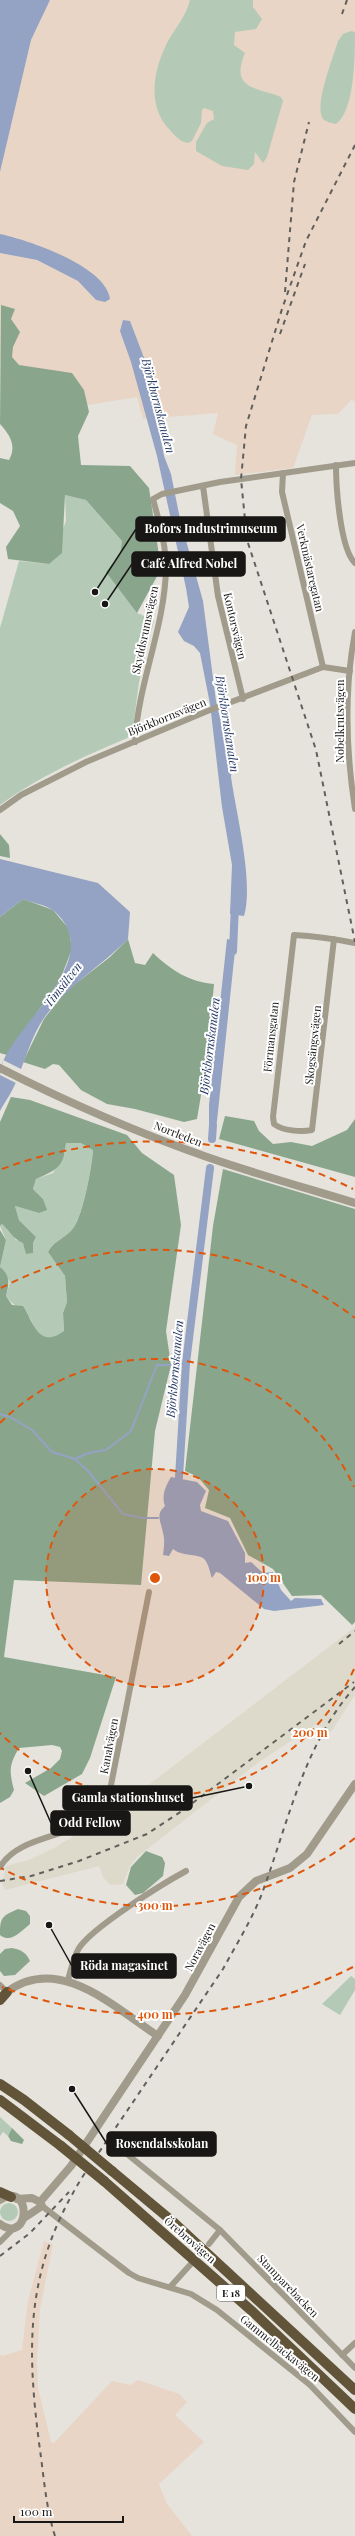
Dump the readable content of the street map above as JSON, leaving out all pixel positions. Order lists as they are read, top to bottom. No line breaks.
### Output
{"streets":{"highway":["Örebrovägen","E 18"],"street":["Verkmästaregatan","Kontorsvägen","Skyddsrumsvägen","Björkbornsvägen","Nobelkrutsvägen","Förmansgatan","Skogsängsvägen","Norrleden","Kanalvägen","Noravägen","Stamparebacken","Gammelbackavägen"]},"crossings":[["Verkmästaregatan","Björkbornsvägen"],["Kontorsvägen","Skyddsrumsvägen"],["Kontorsvägen","Björkbornsvägen"],["Skyddsrumsvägen","Björkbornsvägen"],["Björkbornsvägen","Nobelkrutsvägen"],["Förmansgatan","Skogsängsvägen"],["Noravägen","Gammelbackavägen"]],"water":["Björkbornskanalen","Timsälven"],"places":["Bofors Industrimuseum","Café Alfred Nobel","Odd Fellow","Gamla stationshuset","Röda magasinet","Rosendalsskolan"],"scale_bar":"100 m","rings":["100 m","200 m","300 m","400 m"]}
